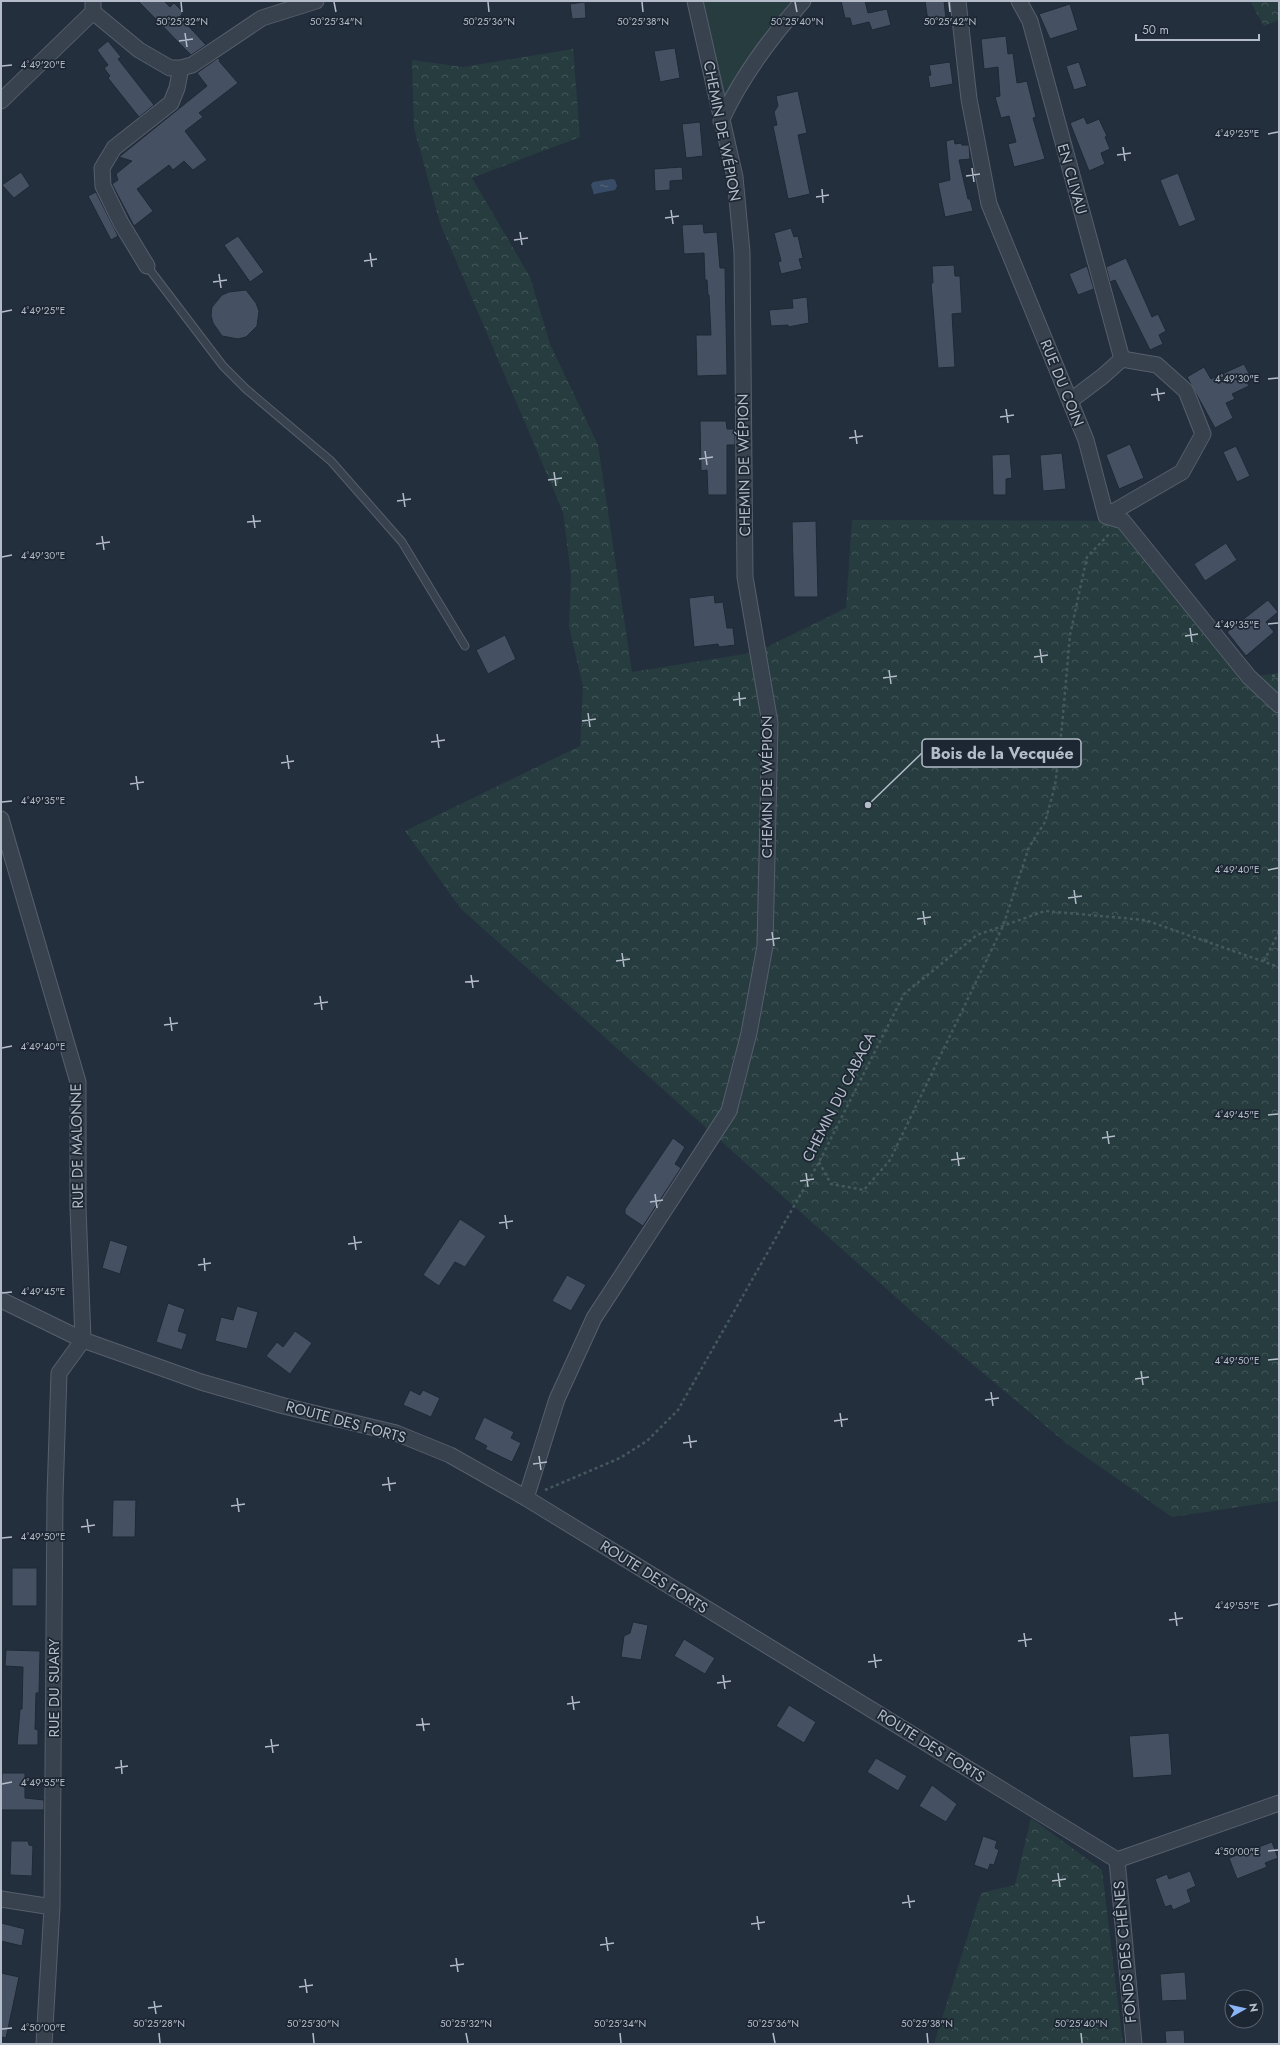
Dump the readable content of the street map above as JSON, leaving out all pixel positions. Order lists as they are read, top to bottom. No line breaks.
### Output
{"streets":{"street":["CHEMIN DE WÉPION","EN CLIVAU","RUE DU COIN","RUE DE MALONNE","ROUTE DES FORTS","RUE DU SUARY","FONDS DES CHÊNES"],"path":["CHEMIN DU CABACA"]},"crossings":[["CHEMIN DE WÉPION","CHEMIN DU CABACA"],["CHEMIN DE WÉPION","ROUTE DES FORTS"],["CHEMIN DU CABACA","ROUTE DES FORTS"],["RUE DE MALONNE","ROUTE DES FORTS"],["RUE DE MALONNE","RUE DU SUARY"],["ROUTE DES FORTS","RUE DU SUARY"],["ROUTE DES FORTS","FONDS DES CHÊNES"]],"places":["Bois de la Vecquée"],"scale_bar":"50 m","north":"right","coordinates":["50°25'32\"N","50°25'34\"N","50°25'36\"N","50°25'38\"N","50°25'40\"N","50°25'42\"N","4°49'20\"E","4°49'25\"E","4°49'30\"E","4°49'35\"E","4°49'40\"E","4°49'45\"E","4°49'50\"E","4°49'55\"E","4°50'00\"E","50°25'28\"N","50°25'30\"N"]}
